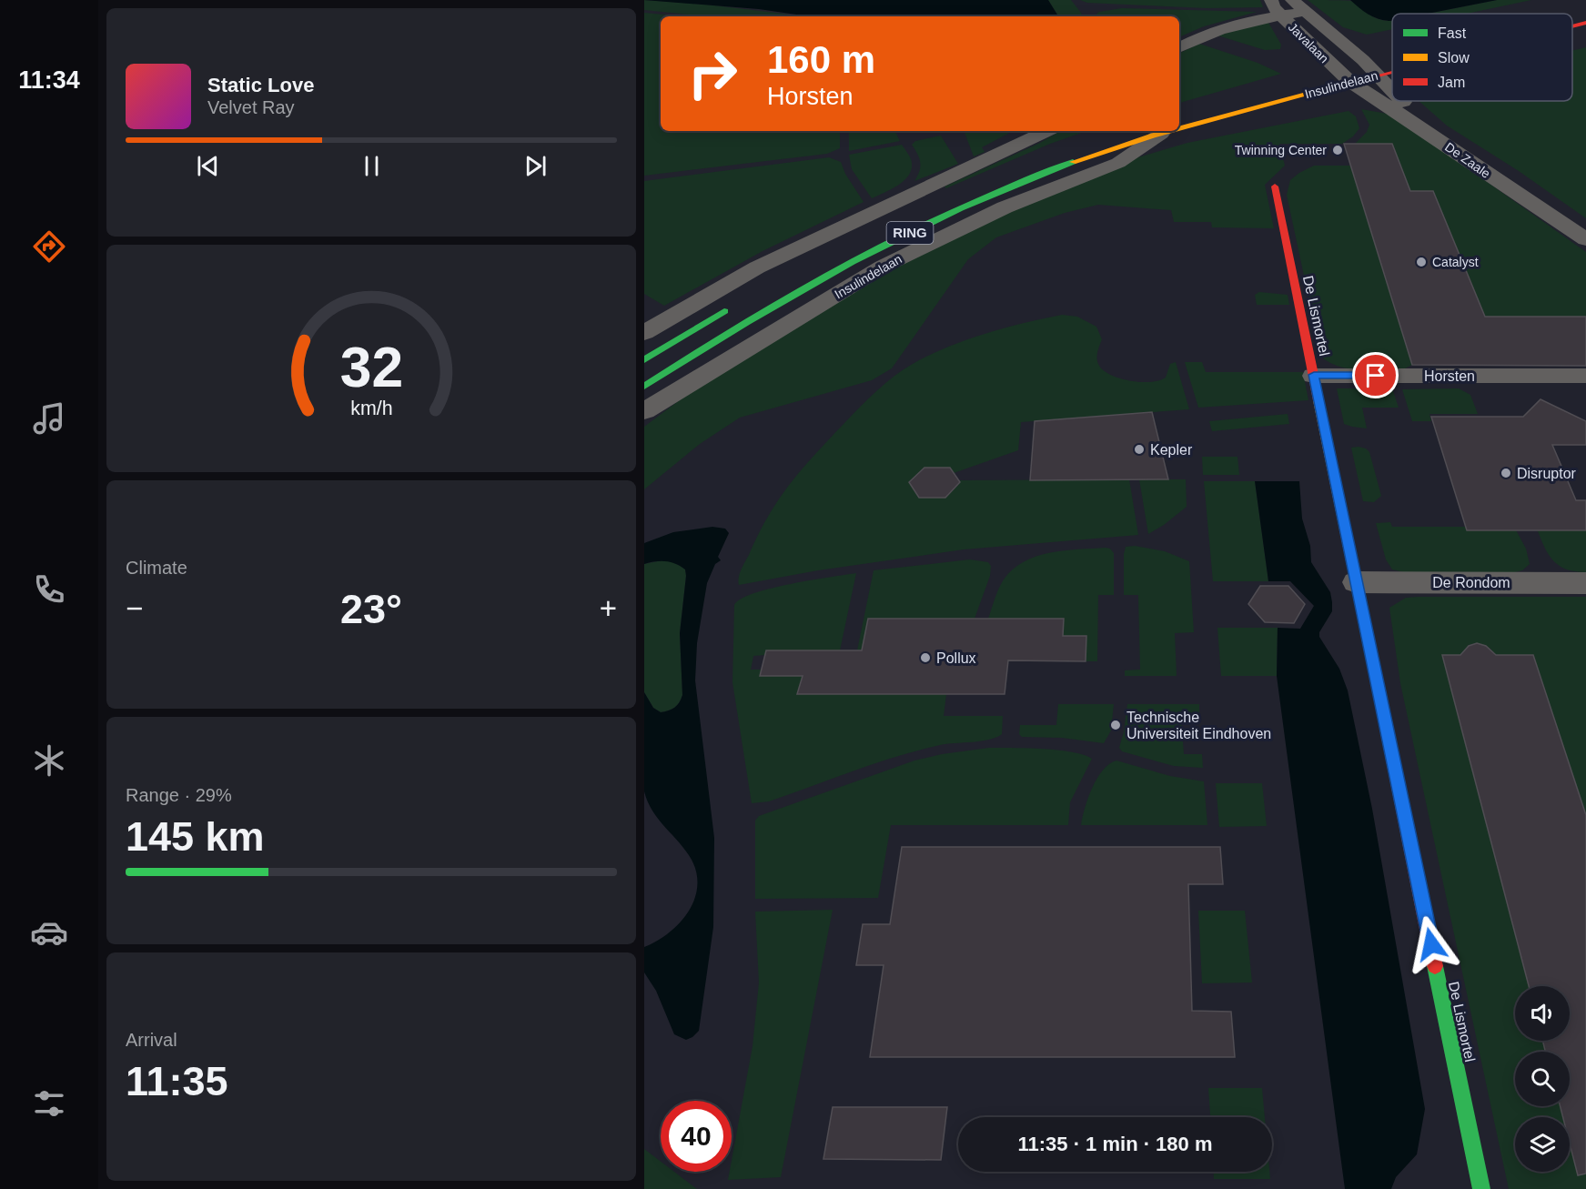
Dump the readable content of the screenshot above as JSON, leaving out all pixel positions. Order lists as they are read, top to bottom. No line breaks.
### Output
{"streets":{"main road":["Insulindelaan","RING","De Lismortel"],"street":["Javalaan","De Zaale","Horsten","De Rondom"]},"crossings":[["Javalaan","Insulindelaan"],["Javalaan","De Zaale"],["Insulindelaan","De Zaale"],["De Lismortel","Horsten"],["De Lismortel","De Rondom"]],"places":["Twinning Center","Catalyst","Kepler","Disruptor","Pollux","Technische Universiteit Eindhoven"],"legend":["Fast","Slow","Jam"],"page":{"tabs":"11:34","turn":["160 m","Horsten"],"song":["Static Love","Velvet Ray"],"tile":["Climate",["Range · 29%","145 km"],["Arrival","11:35"]],"heat":["−","23°","+"],"limit":"40","trip":"11:35 · 1 min · 180 m","gauge":["32","km/h"]}}
